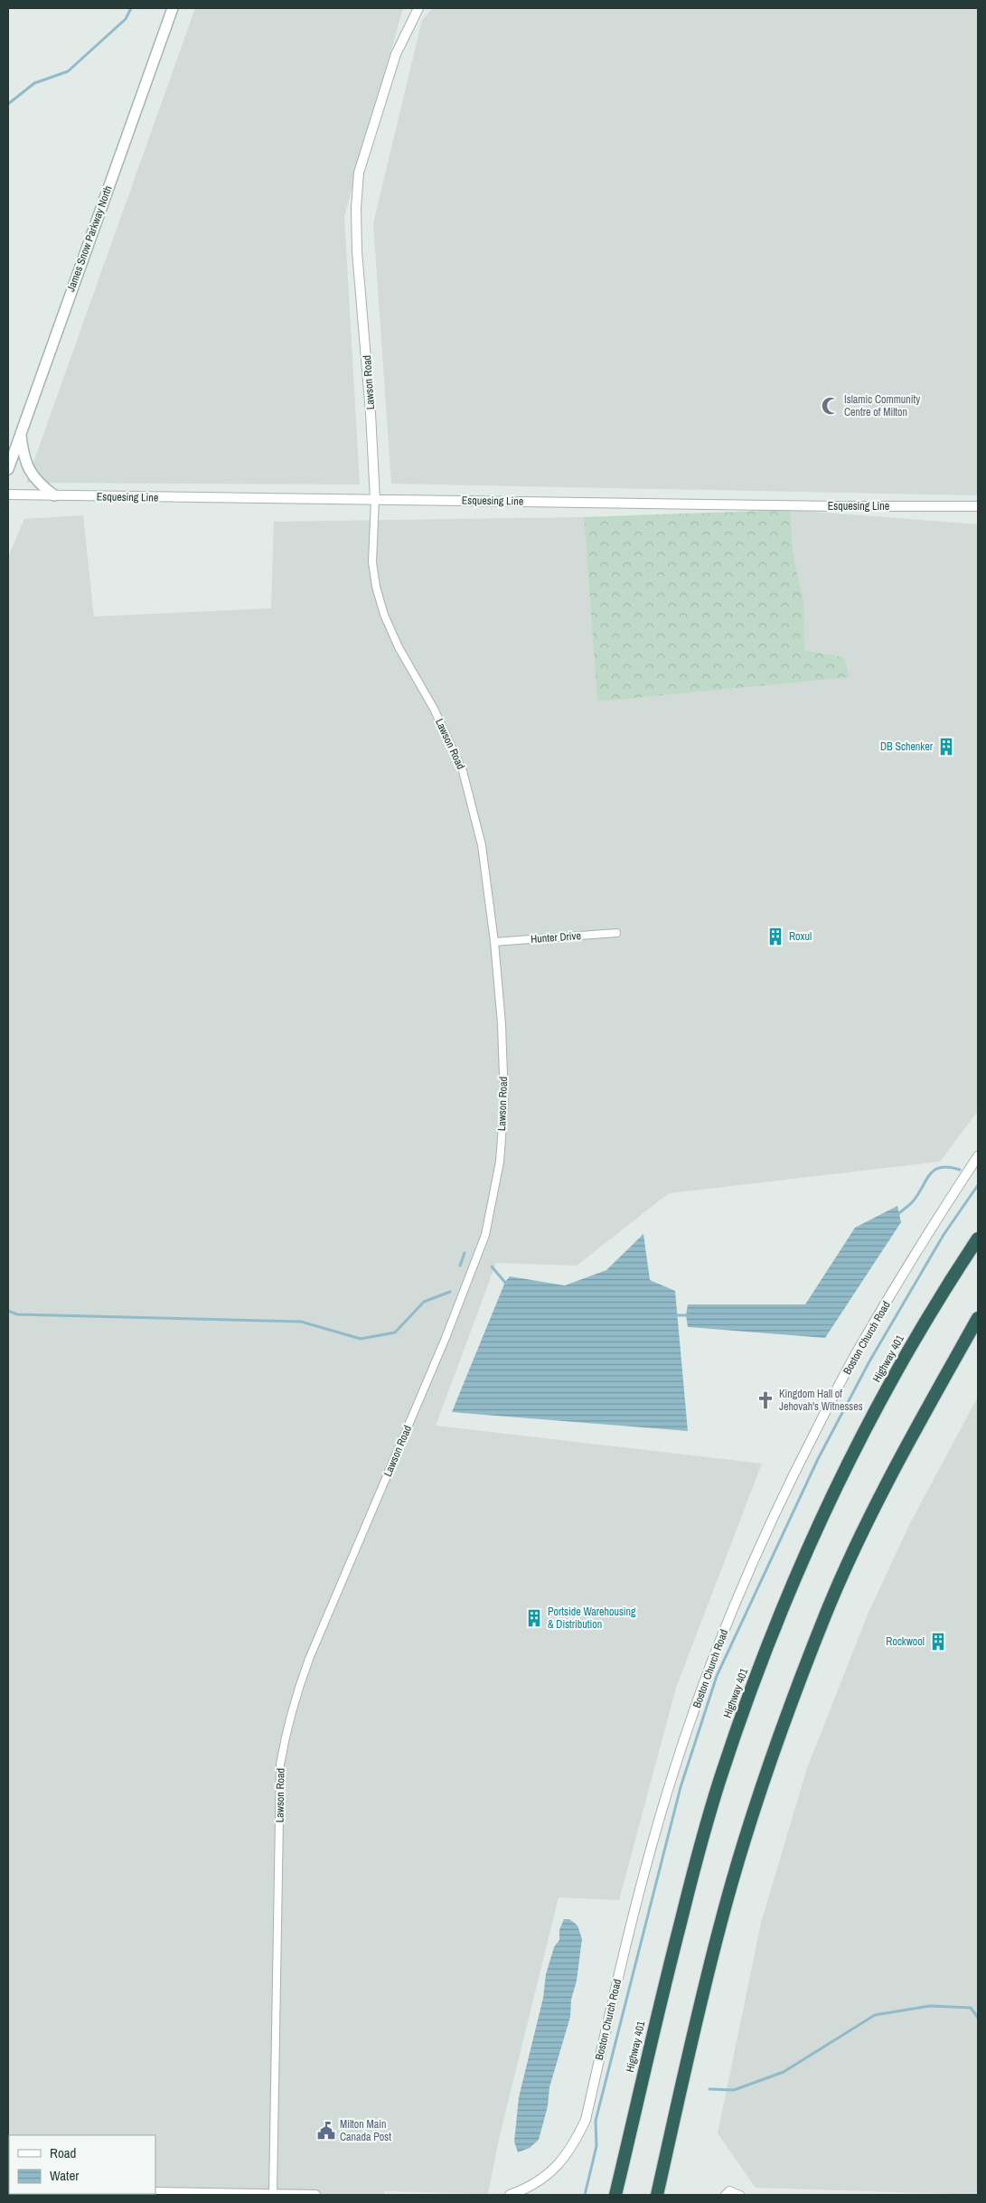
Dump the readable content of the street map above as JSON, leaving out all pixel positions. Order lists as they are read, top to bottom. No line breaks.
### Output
{"streets":{"highway":["Highway 401"],"main road":["James Snow Parkway North"],"street":["Lawson Road","Esquesing Line","Hunter Drive","Boston Church Road"]},"crossings":[["Lawson Road","Esquesing Line"],["Lawson Road","Hunter Drive"]],"places":{"mosque":["Islamic Community Centre of Milton"],"building":["DB Schenker","Roxul","Portside Warehousing & Distribution","Rockwool"],"church":["Kingdom Hall of Jehovah's Witnesses"],"public building":["Milton Main Canada Post"]},"legend":["Road","Water"]}
